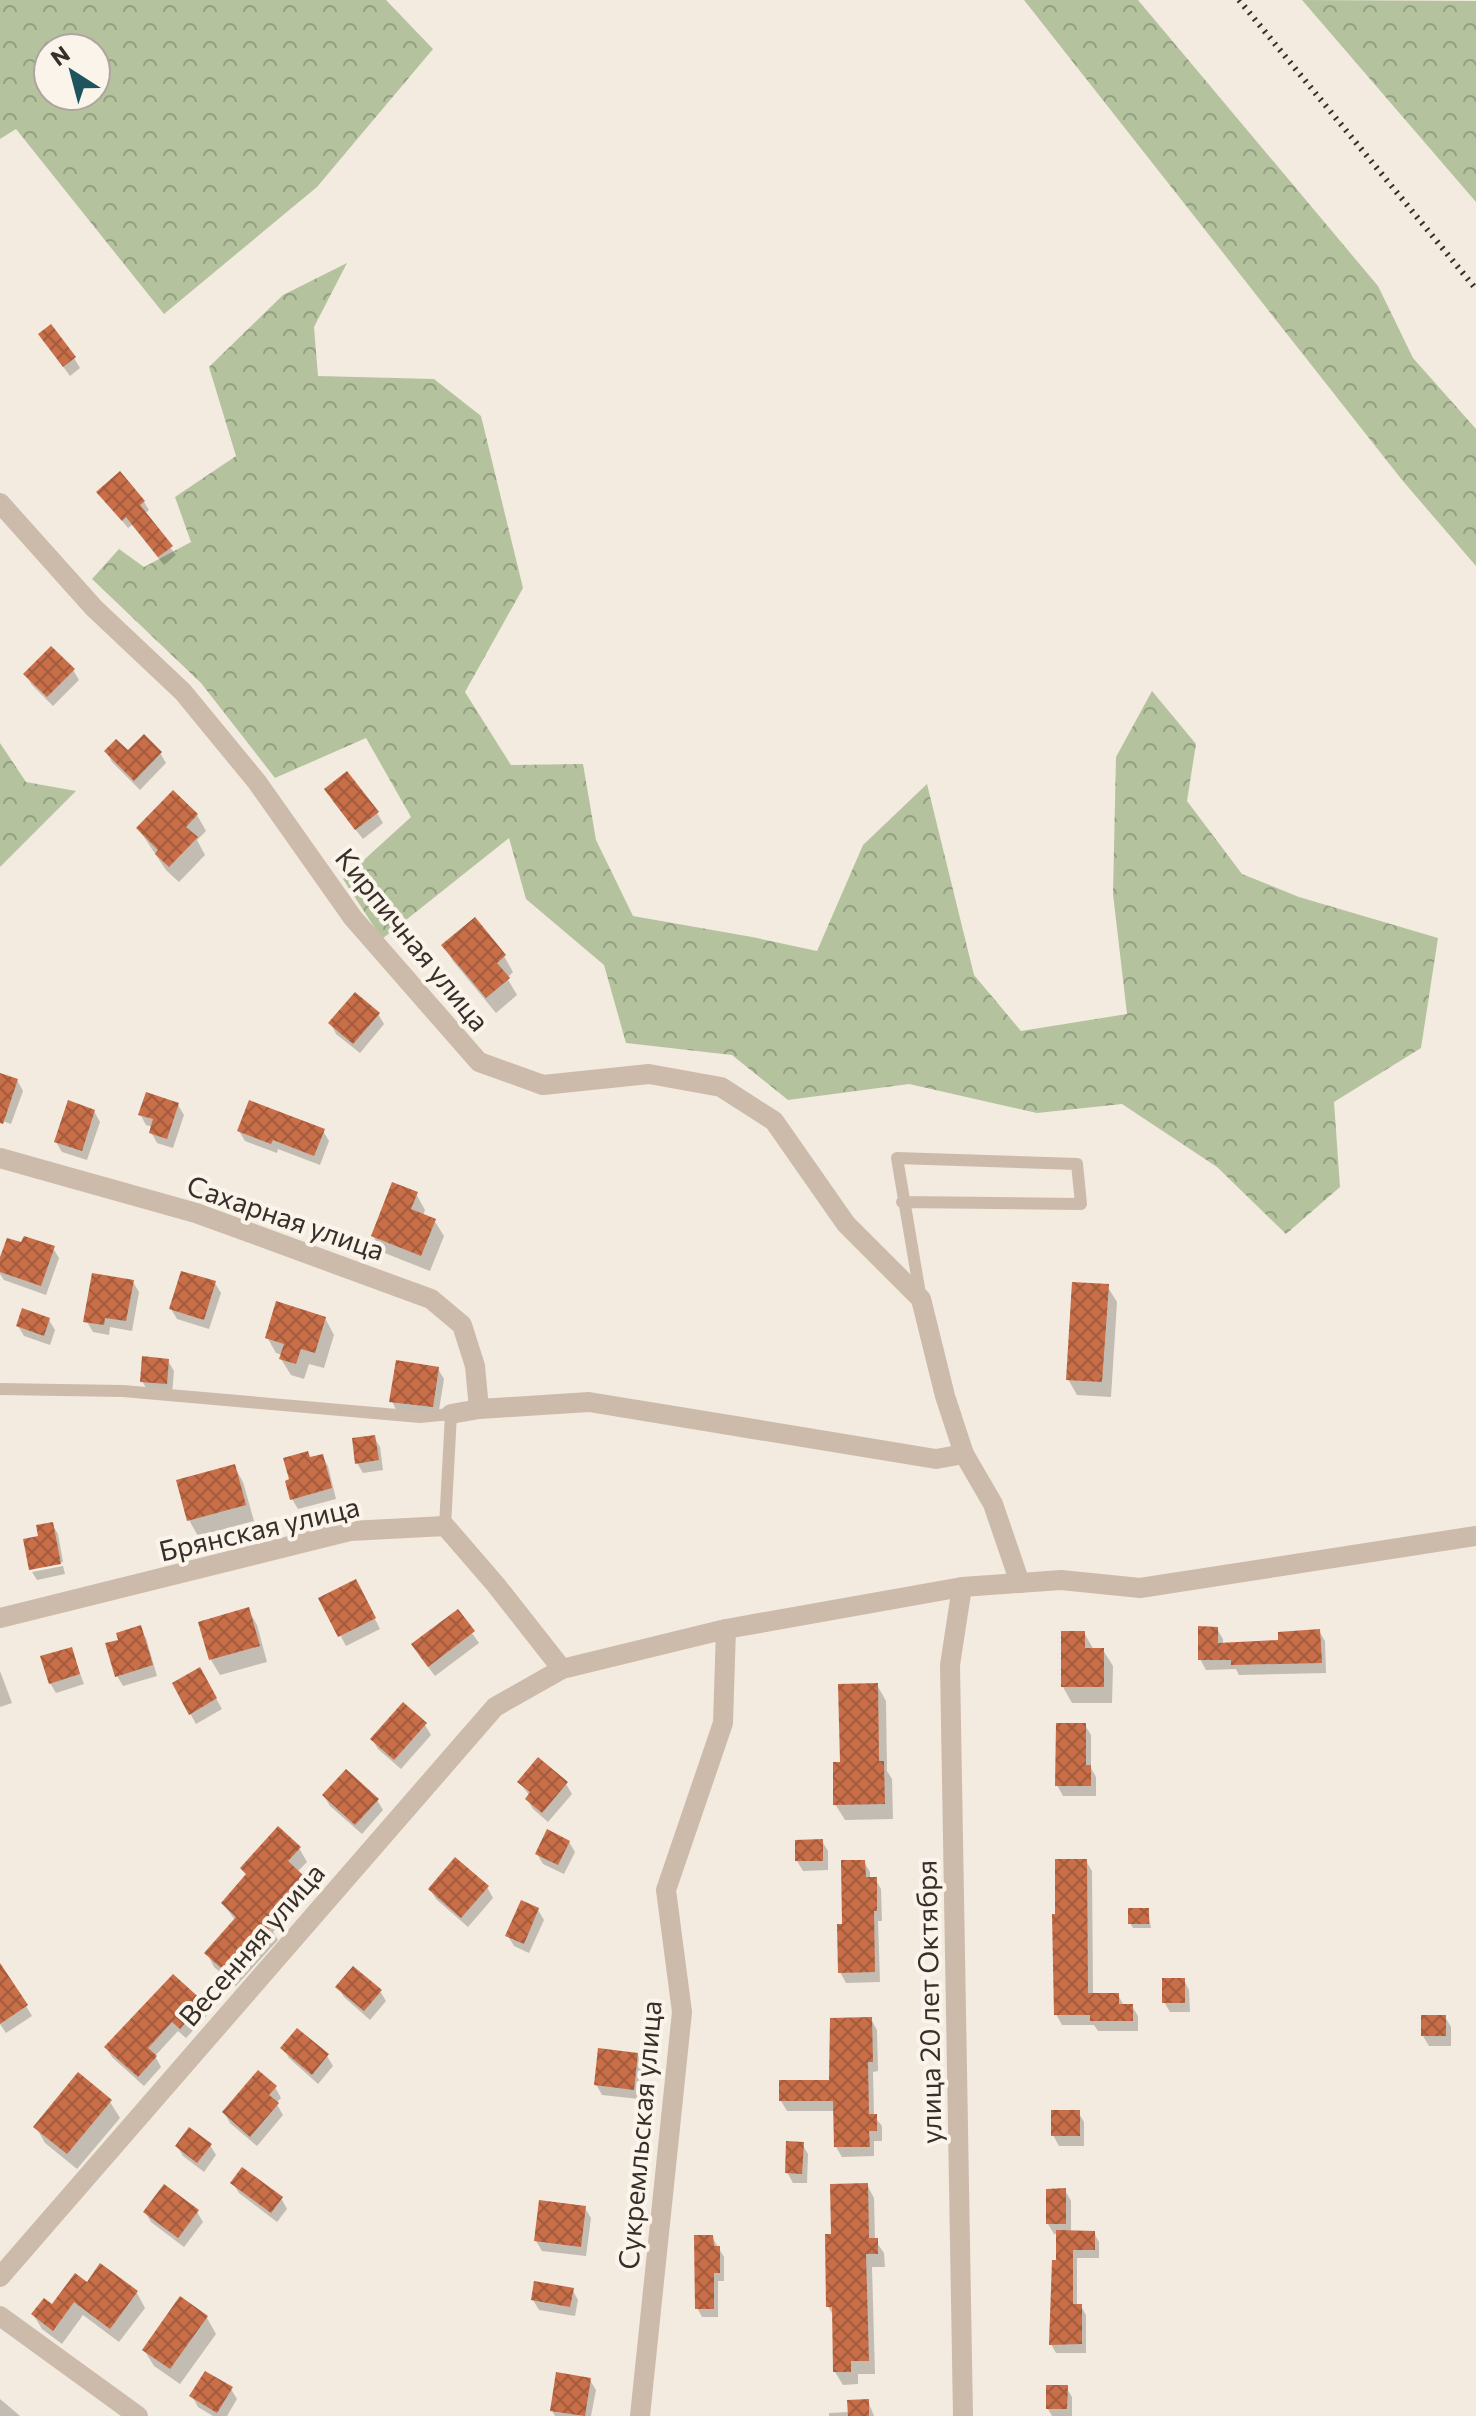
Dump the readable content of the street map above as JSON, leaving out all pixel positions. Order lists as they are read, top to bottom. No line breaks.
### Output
{"streets":{"street":["Кирпичная улица","Сахарная улица","Брянская улица","Весенняя улица","улица 20 лет Октября","Сукремльская улица"]},"crossings":[["Весенняя улица","улица 20 лет Октября"],["Весенняя улица","Сукремльская улица"]],"north":"top left"}
